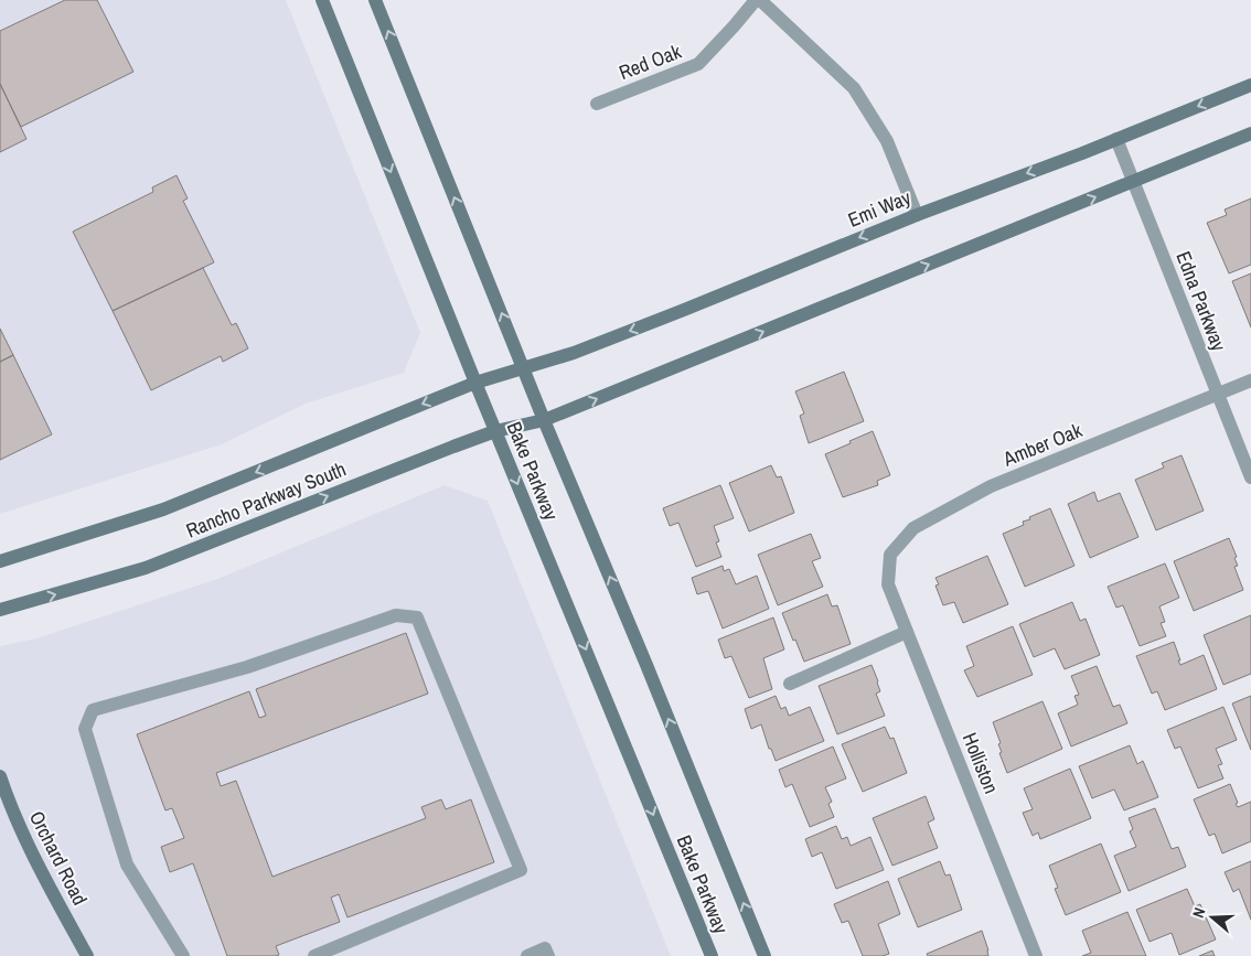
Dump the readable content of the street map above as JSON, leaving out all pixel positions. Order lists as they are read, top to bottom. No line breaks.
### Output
{"streets":{"street":["Red Oak","Emi Way","Edna Parkway","Amber Oak","Bake Parkway","Rancho Parkway South","Holliston","Orchard Road"]},"crossings":[["Emi Way","Edna Parkway"],["Emi Way","Bake Parkway"],["Emi Way","Rancho Parkway South"],["Edna Parkway","Amber Oak"],["Amber Oak","Holliston"],["Bake Parkway","Rancho Parkway South"]],"north":"left"}
